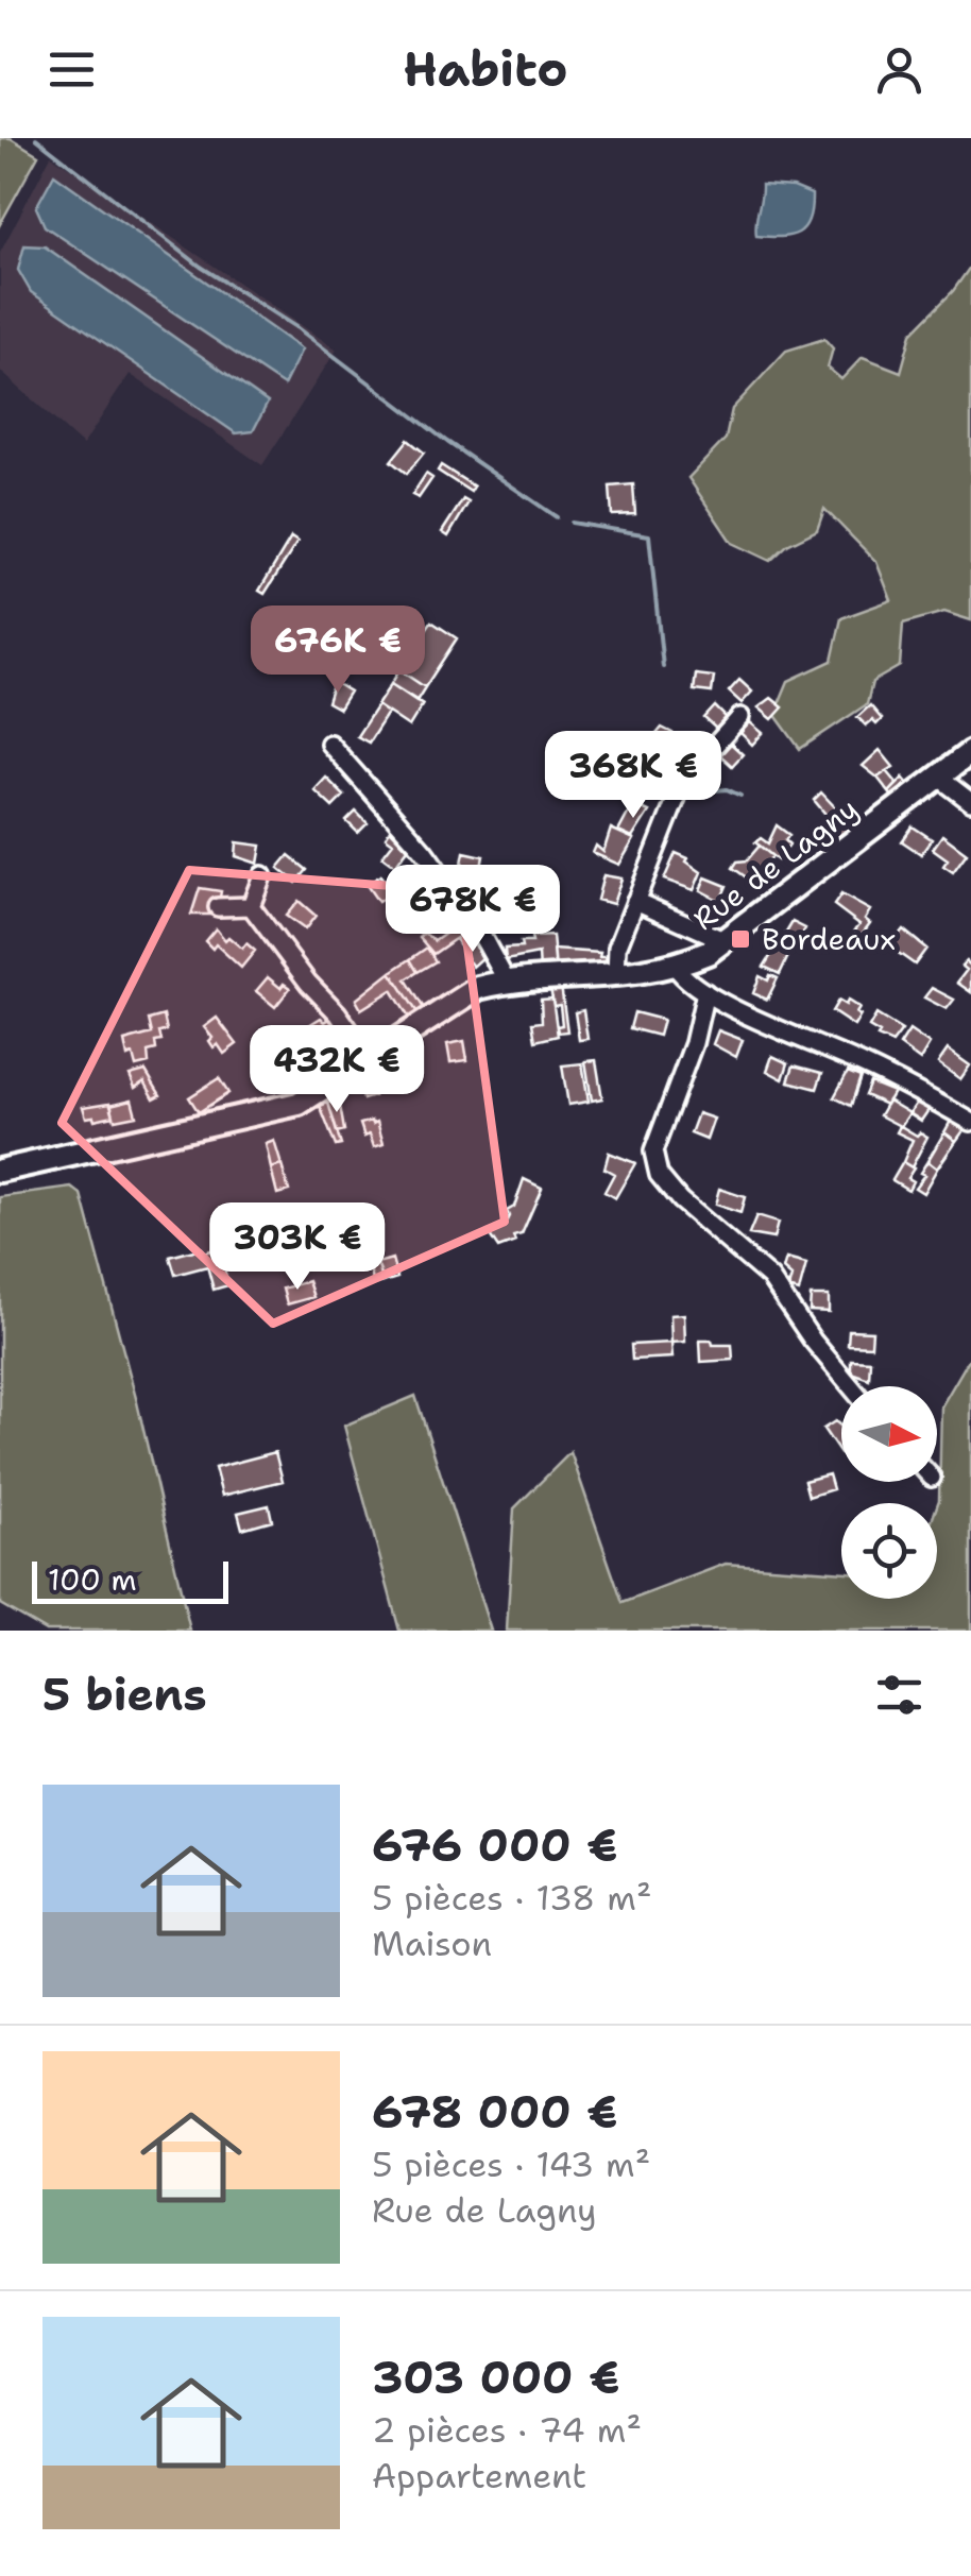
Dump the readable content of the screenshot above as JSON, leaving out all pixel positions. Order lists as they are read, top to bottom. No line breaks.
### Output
{"streets":{"main road":["Rue de Lagny"]},"places":{"transit":["Bordeaux"]},"scale_bar":"100 m","north":"right","page":{"header":"Habito","price":["676K €","368K €","678K €","432K €","303K €"],"scale":"100 m","heading":"5 biens","list":[{"name":"676 000 €","note":"5 pièces · 138 m² · Maison"},{"name":"678 000 €","note":"5 pièces · 143 m² · Rue de Lagny"},{"name":"303 000 €","note":"2 pièces · 74 m² · Appartement"}]}}
